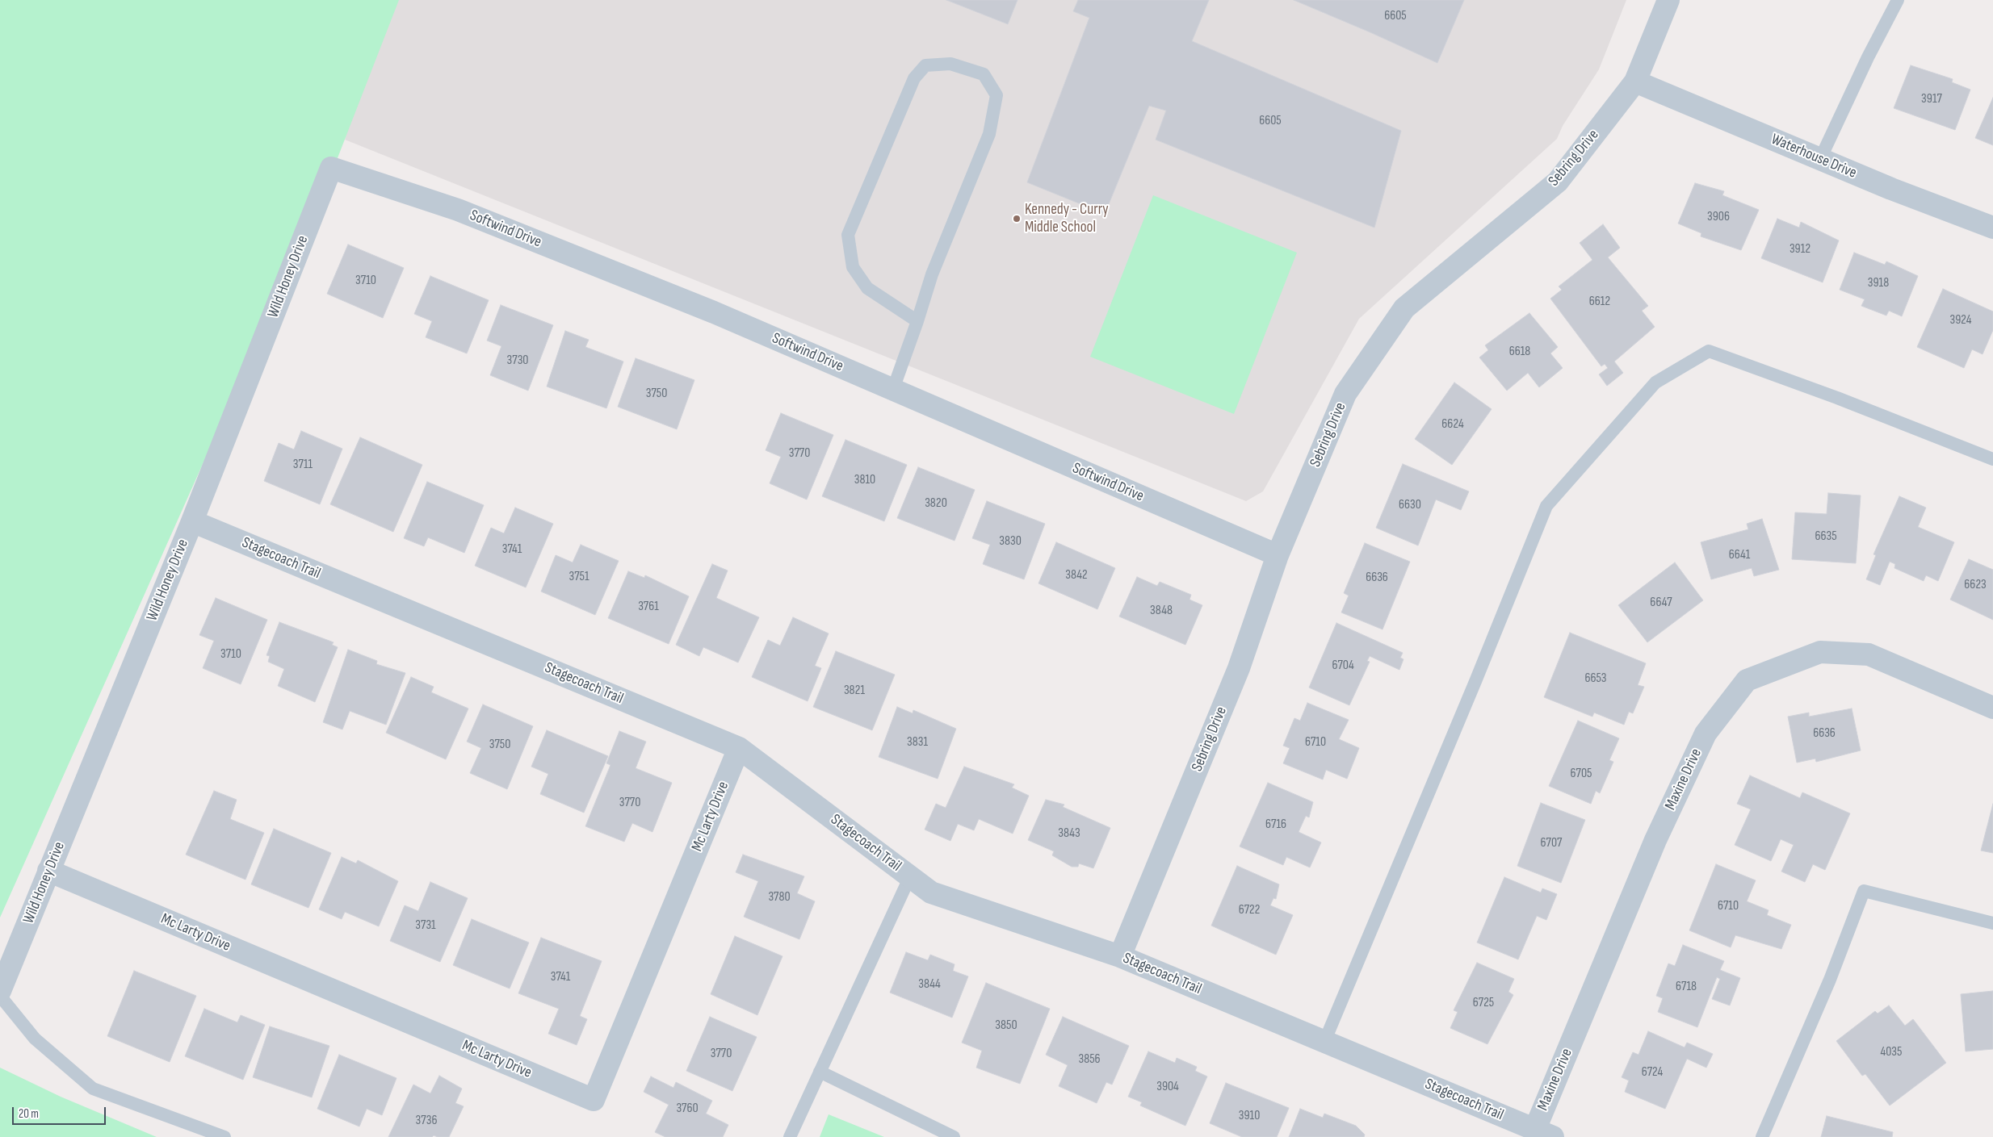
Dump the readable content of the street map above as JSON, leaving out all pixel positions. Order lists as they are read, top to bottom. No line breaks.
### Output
{"streets":{"street":["Waterhouse Drive","Sebring Drive","Softwind Drive","Wild Honey Drive","Stagecoach Trail","Maxine Drive","Mc Larty Drive"]},"crossings":[["Waterhouse Drive","Sebring Drive"],["Sebring Drive","Softwind Drive"],["Sebring Drive","Stagecoach Trail"],["Softwind Drive","Wild Honey Drive"],["Wild Honey Drive","Stagecoach Trail"],["Wild Honey Drive","Mc Larty Drive"],["Stagecoach Trail","Maxine Drive"],["Stagecoach Trail","Mc Larty Drive"]],"places":["Kennedy - Curry Middle School"],"house_numbers":["6605","3917","6605","3906","3912","3710","3918","6612","3924","6618","3730","3750","6624","3770","3711","3810","3820","6630","6635","3830","3741","6641","3842","3751","6636","6623","6647","3761","3848","3710","6704","6653","3821","6636","3831","6710","3750","6705","3770","6716","3843","6707","3780","6710","6722","3731","3741","3844","6718","6725","3850","4035","3770","3856","6724","3904","3760","3910","3736"],"scale_bar":"20 m"}
